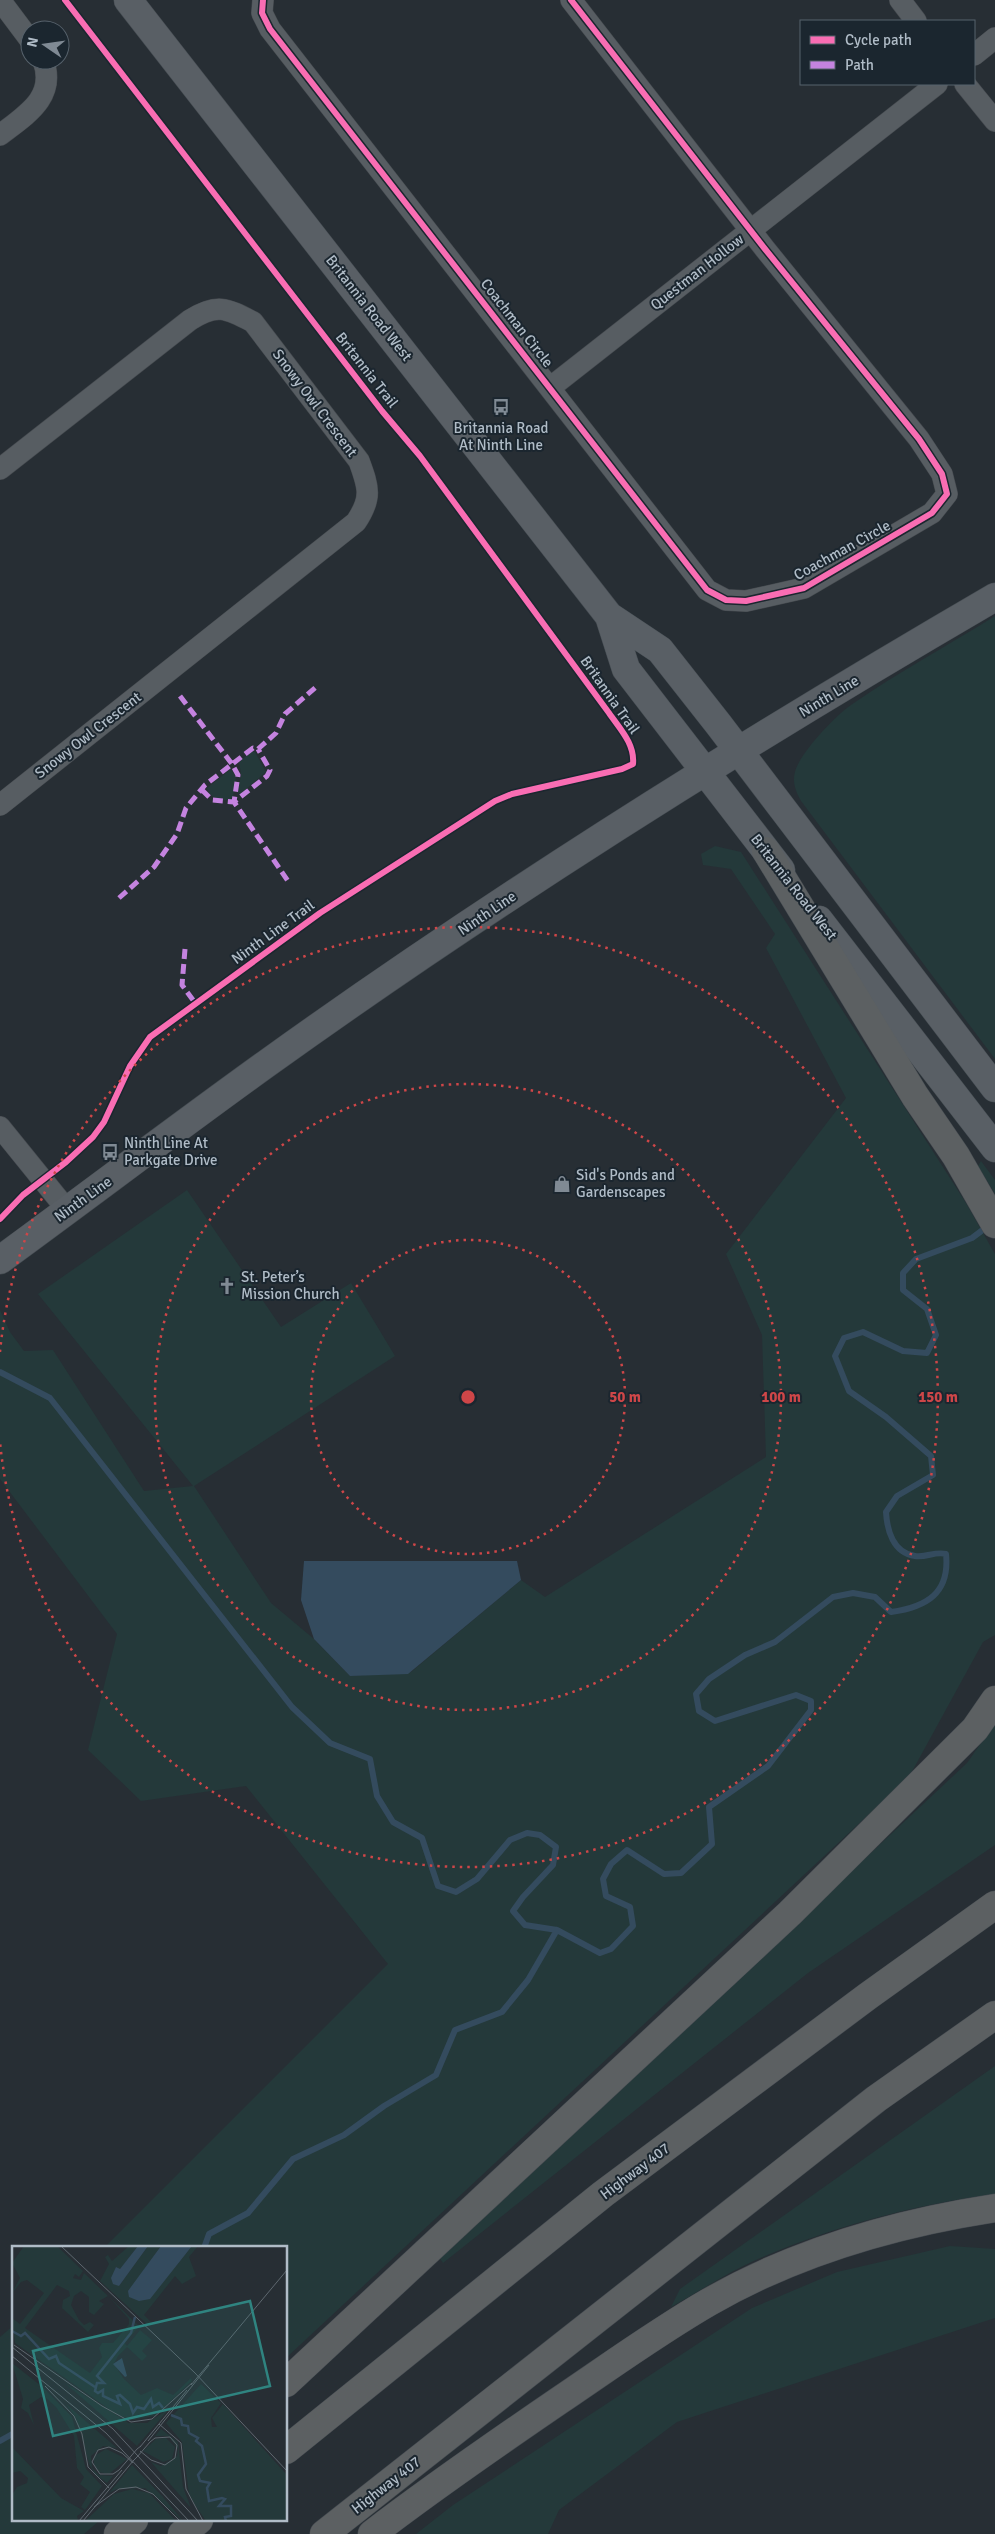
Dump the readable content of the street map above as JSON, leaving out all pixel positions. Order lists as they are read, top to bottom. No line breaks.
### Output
{"streets":{"highway":["Highway 407"],"main road":["Britannia Road West","Ninth Line"],"street":["Questman Hollow","Coachman Circle","Snowy Owl Crescent"],"cycle path":["Britannia Trail"]},"crossings":[["Questman Hollow","Coachman Circle"],["Britannia Road West","Ninth Line"]],"places":{"bus stop":["Britannia Road At Ninth Line","Ninth Line At Parkgate Drive"],"shop":["Sid's Ponds and Gardenscapes"],"church":["St. Peter’s Mission Church"]},"legend":["Cycle path","Path"],"north":"left","rings":["50 m","100 m","150 m"]}
